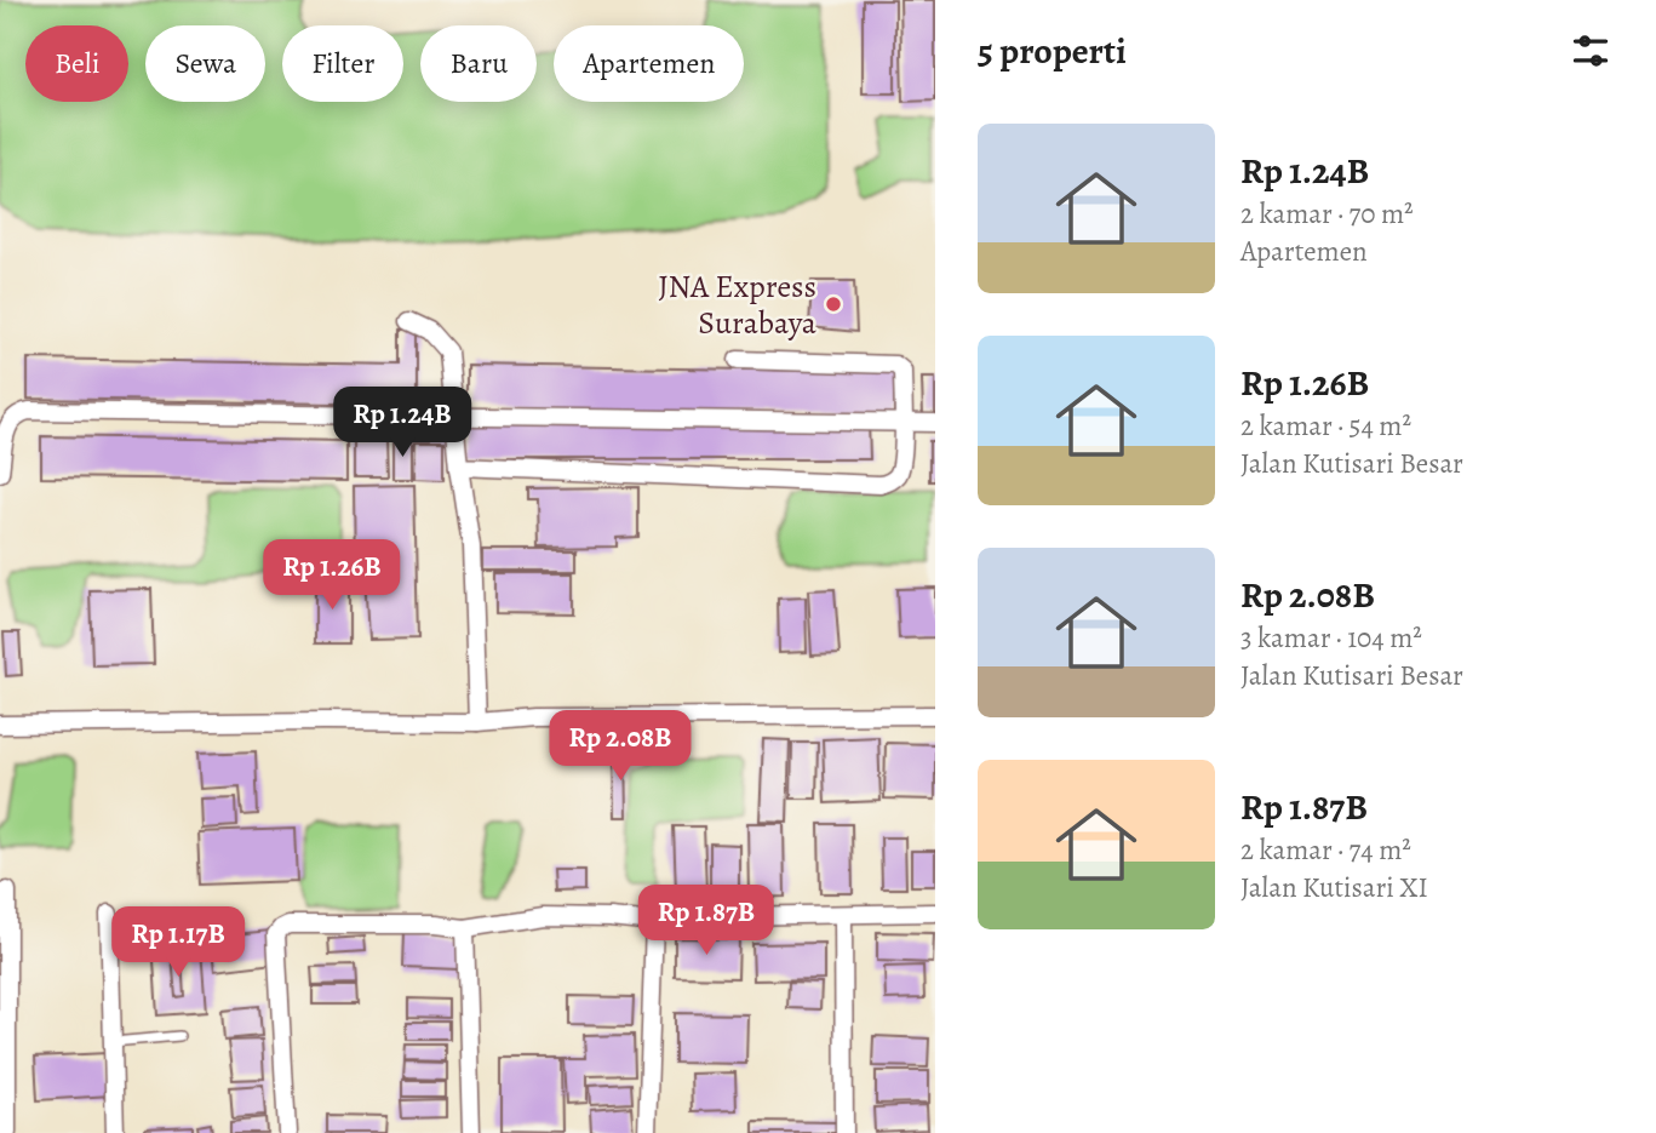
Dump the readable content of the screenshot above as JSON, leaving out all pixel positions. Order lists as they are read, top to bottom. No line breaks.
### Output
{"places":["JNA Express Surabaya"],"page":{"heading":"5 properti","chip":["Beli","Sewa","Filter","Baru","Apartemen"],"list":[{"name":"Rp 1.24B","note":"2 kamar · 70 m² · Apartemen"},{"name":"Rp 1.26B","note":"2 kamar · 54 m² · Jalan Kutisari Besar"},{"name":"Rp 2.08B","note":"3 kamar · 104 m² · Jalan Kutisari Besar"},{"name":"Rp 1.87B","note":"2 kamar · 74 m² · Jalan Kutisari XI"}],"price":["Rp 1.24B","Rp 1.26B","Rp 2.08B","Rp 1.87B","Rp 1.17B"]}}
